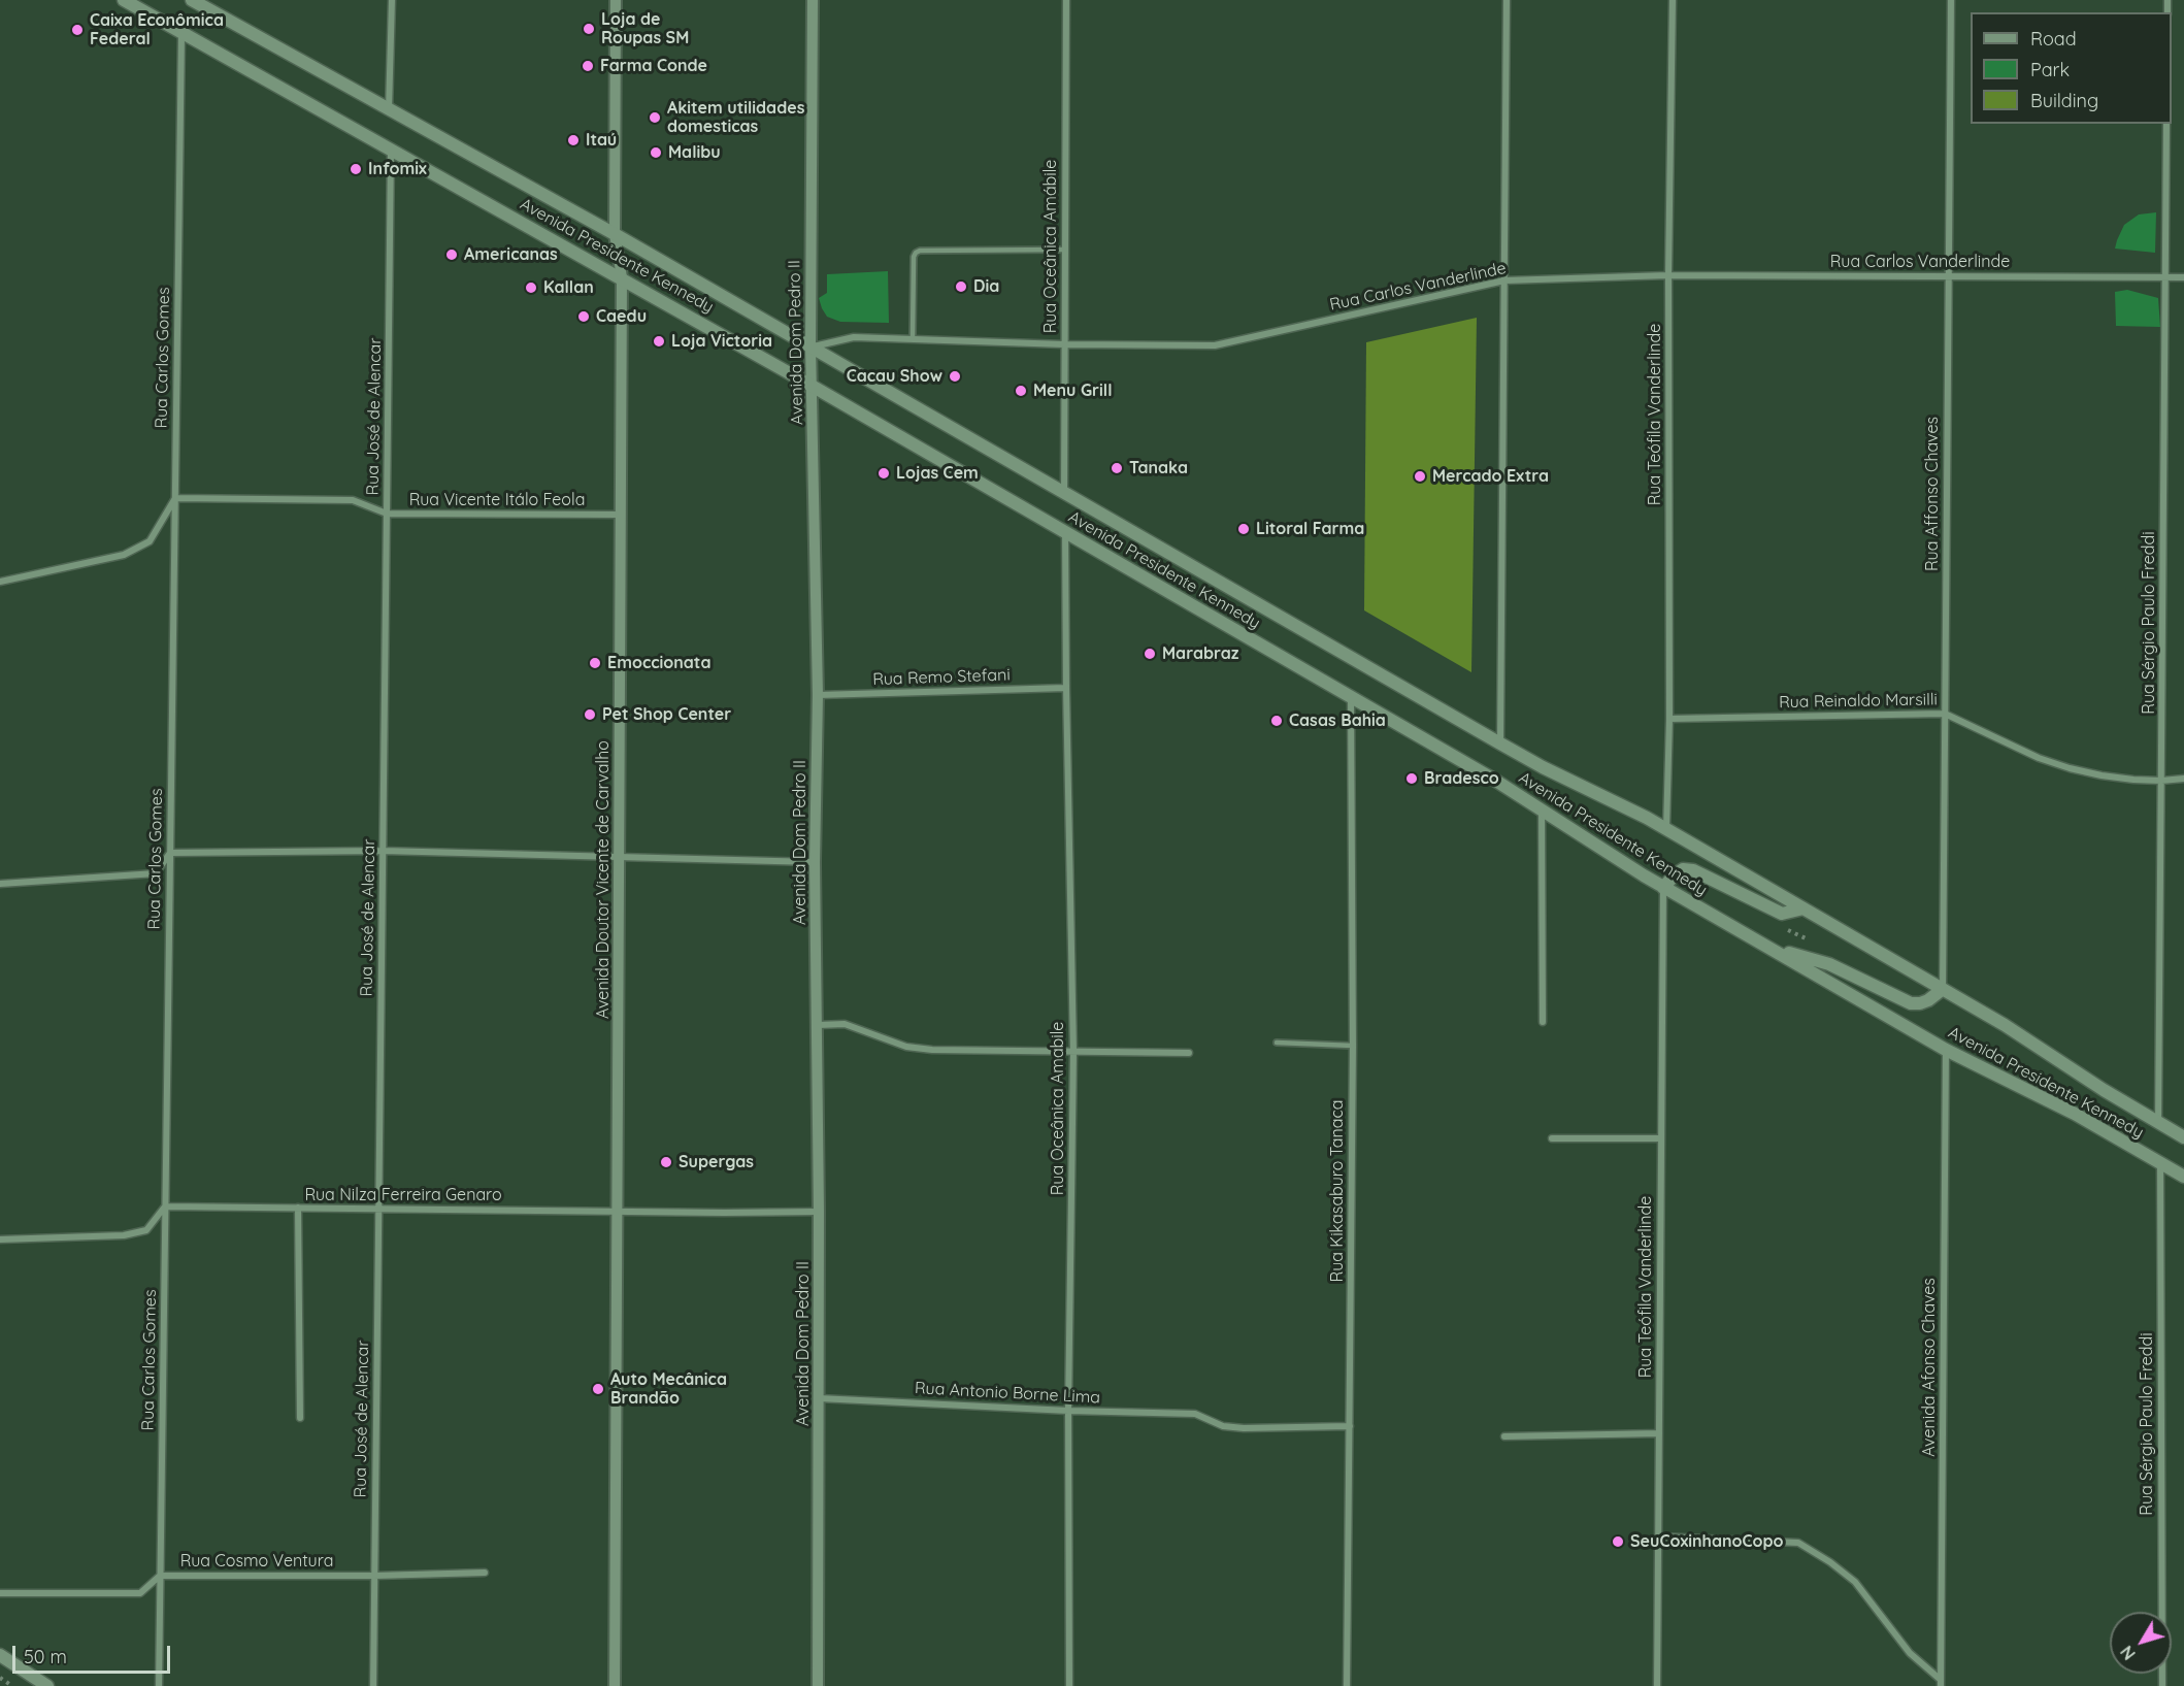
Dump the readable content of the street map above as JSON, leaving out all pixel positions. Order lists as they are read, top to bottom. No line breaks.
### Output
{"streets":{"main road":["Avenida Presidente Kennedy"],"street":["Rua Oceânica Amábile","Rua Carlos Vanderlinde","Avenida Dom Pedro II","Rua Carlos Gomes","Rua Teófila Vanderlinde","Rua José de Alencar","Rua Affonso Chaves","Rua Vicente Itálo Feola","Rua Sérgio Paulo Freddi","Rua Remo Stefani","Rua Reinaldo Marsilli","Avenida Doutor Vicente de Carvalho","Rua Oceânica Amabile","Rua Kikasaburo Tanaca","Rua Nilza Ferreira Genaro","Avenida Afonso Chaves","Rua Antonio Borne Lima","Rua Cosmo Ventura"]},"crossings":[["Rua Oceânica Amábile","Avenida Presidente Kennedy"],["Rua Oceânica Amábile","Rua Carlos Vanderlinde"],["Avenida Presidente Kennedy","Rua Carlos Vanderlinde"],["Avenida Presidente Kennedy","Avenida Dom Pedro II"],["Avenida Presidente Kennedy","Rua Carlos Gomes"],["Avenida Presidente Kennedy","Rua Teófila Vanderlinde"],["Avenida Presidente Kennedy","Rua José de Alencar"],["Avenida Presidente Kennedy","Rua Affonso Chaves"],["Avenida Presidente Kennedy","Rua Sérgio Paulo Freddi"],["Avenida Presidente Kennedy","Avenida Doutor Vicente de Carvalho"],["Avenida Presidente Kennedy","Rua Oceânica Amabile"],["Avenida Presidente Kennedy","Rua Kikasaburo Tanaca"],["Avenida Presidente Kennedy","Avenida Afonso Chaves"],["Rua Carlos Vanderlinde","Avenida Dom Pedro II"],["Rua Carlos Vanderlinde","Rua Teófila Vanderlinde"],["Rua Carlos Vanderlinde","Rua Affonso Chaves"],["Rua Carlos Vanderlinde","Rua Sérgio Paulo Freddi"],["Avenida Dom Pedro II","Rua Remo Stefani"],["Avenida Dom Pedro II","Rua Nilza Ferreira Genaro"],["Avenida Dom Pedro II","Rua Antonio Borne Lima"],["Rua Carlos Gomes","Rua Vicente Itálo Feola"],["Rua Carlos Gomes","Rua Nilza Ferreira Genaro"],["Rua Carlos Gomes","Rua Cosmo Ventura"],["Rua Teófila Vanderlinde","Rua Reinaldo Marsilli"],["Rua José de Alencar","Rua Vicente Itálo Feola"],["Rua José de Alencar","Rua Nilza Ferreira Genaro"],["Rua José de Alencar","Rua Cosmo Ventura"],["Rua Affonso Chaves","Rua Reinaldo Marsilli"],["Rua Vicente Itálo Feola","Avenida Doutor Vicente de Carvalho"],["Rua Sérgio Paulo Freddi","Rua Reinaldo Marsilli"],["Rua Remo Stefani","Rua Oceânica Amabile"],["Avenida Doutor Vicente de Carvalho","Rua Nilza Ferreira Genaro"],["Rua Oceânica Amabile","Rua Antonio Borne Lima"],["Rua Kikasaburo Tanaca","Rua Antonio Borne Lima"]],"places":["Loja de Roupas SM","Caixa Econômica Federal","Farma Conde","Akitem utilidades domesticas","Itaú","Malibu","Infomix","Americanas","Dia","Kallan","Caedu","Loja Victoria","Cacau Show","Menu Grill","Tanaka","Lojas Cem","Mercado Extra","Litoral Farma","Marabraz","Emoccionata","Pet Shop Center","Casas Bahia","Bradesco","Supergas","Auto Mecânica Brandão","SeuCoxinhanoCopo"],"legend":["Road","Park","Building"],"scale_bar":"50 m","north":"bottom left"}
